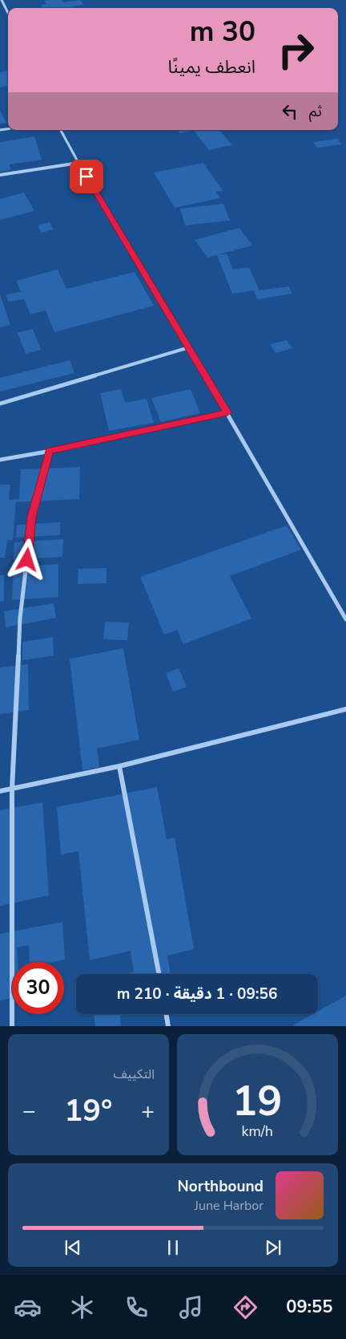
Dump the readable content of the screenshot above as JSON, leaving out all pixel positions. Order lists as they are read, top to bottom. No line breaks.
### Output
{"page":{"turn":["30 m","انعطف يمينًا"],"then":"ثم","limit":"30","trip":"09:56 · 1 دقيقة · 210 m","tile":"التكييف","heat":["−","19°","+"],"song":["Northbound","June Harbor"],"tabs":"09:55","gauge":["19","km/h"]}}
